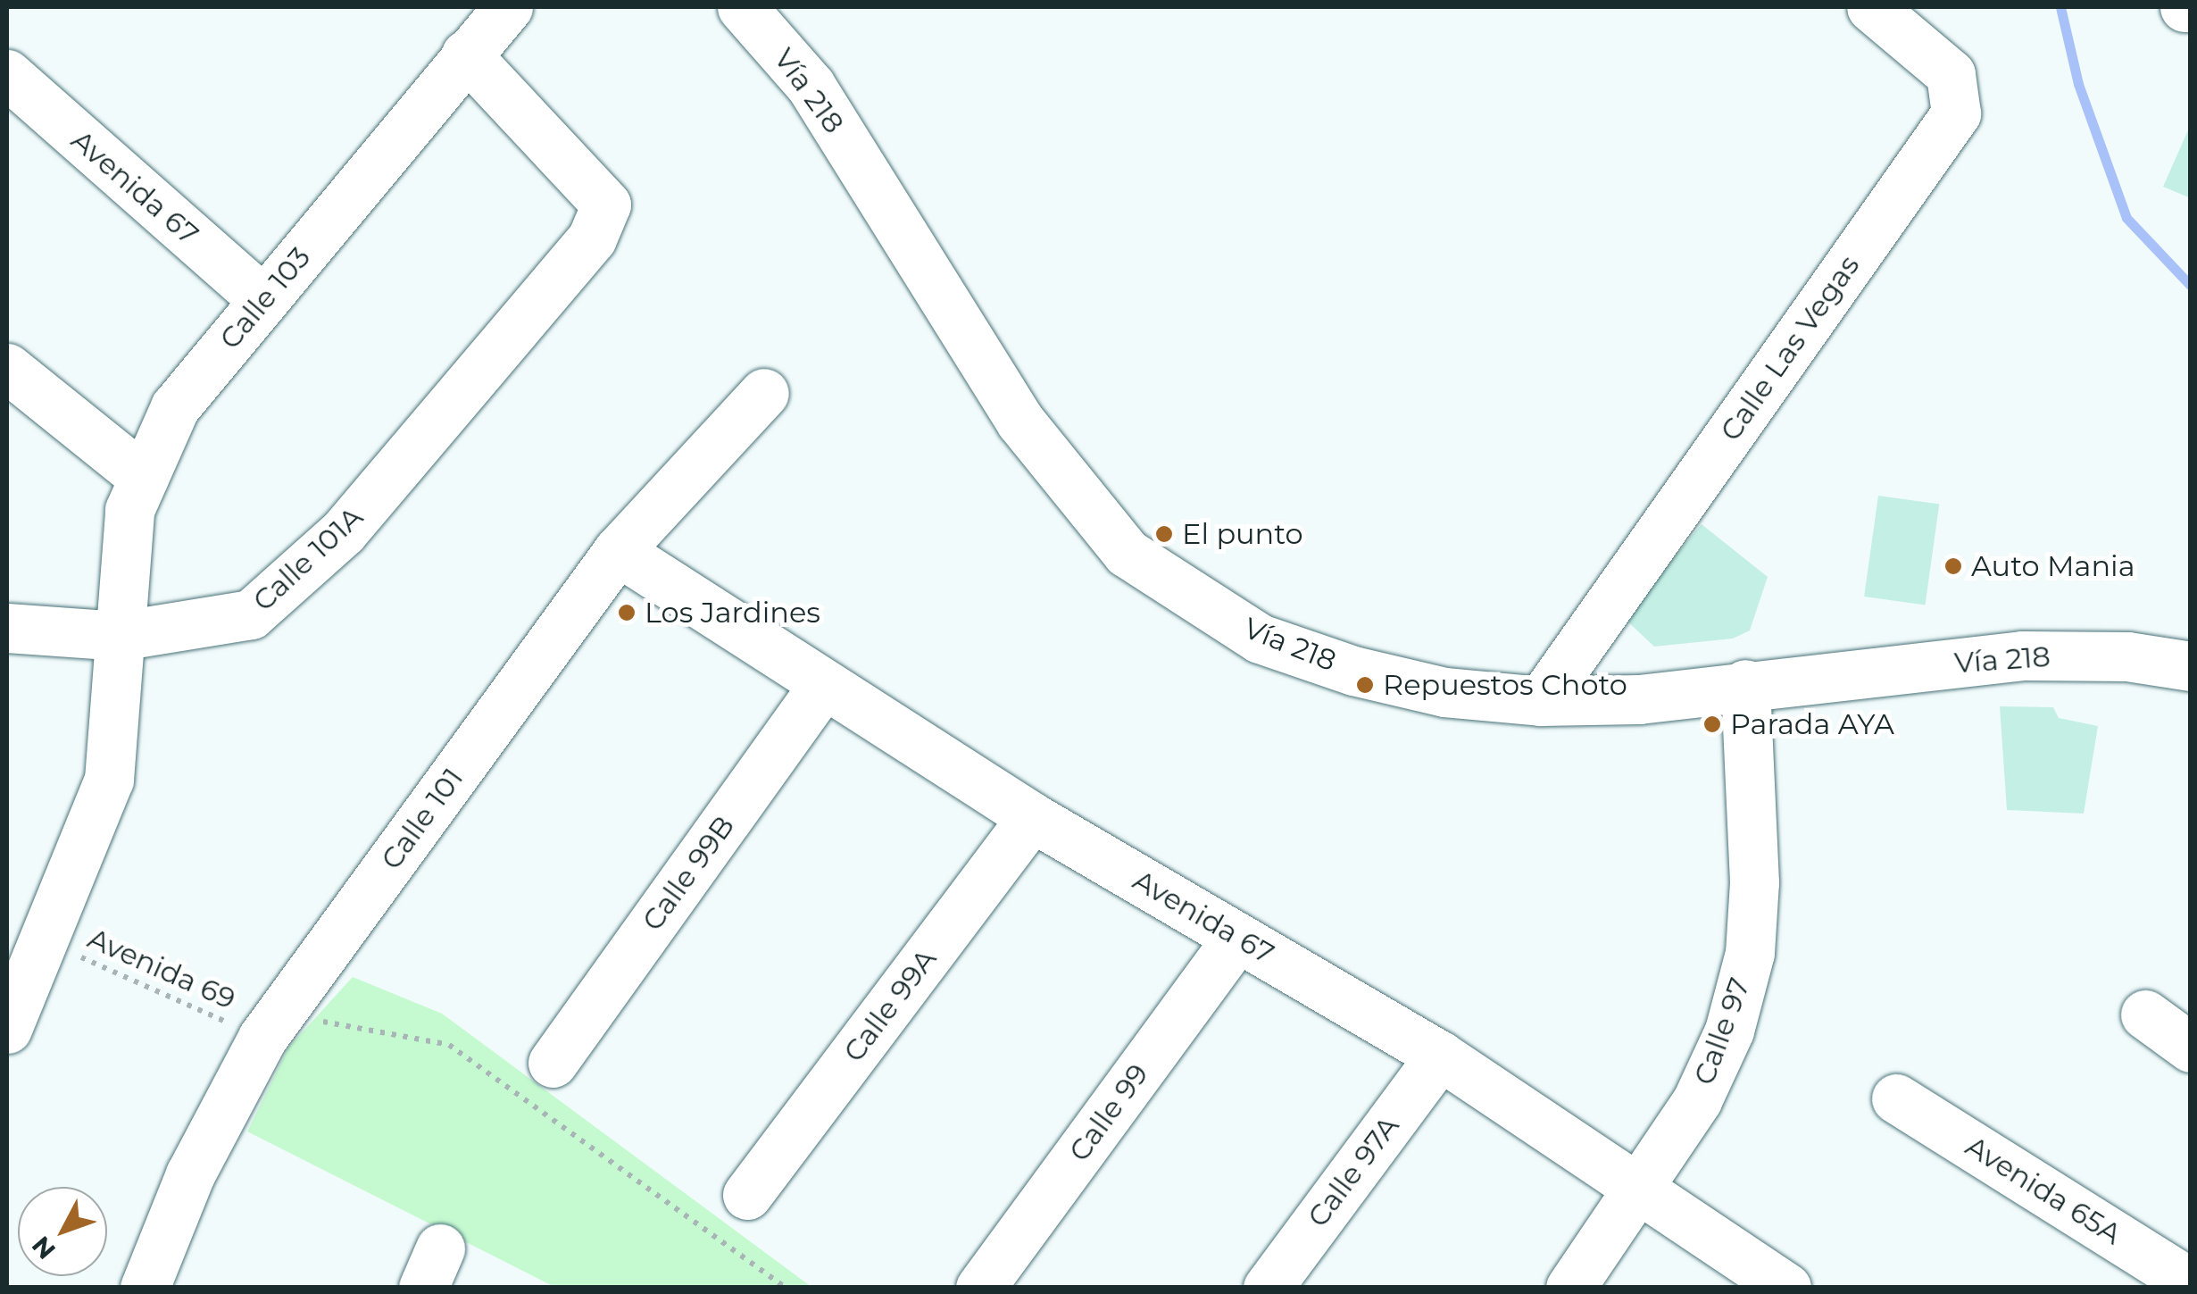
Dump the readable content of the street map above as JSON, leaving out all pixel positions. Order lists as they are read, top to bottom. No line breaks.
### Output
{"streets":{"street":["Vía 218","Avenida 67","Calle 103","Calle Las Vegas","Calle 101A","Calle 101","Calle 99B","Calle 99A","Calle 97","Calle 99","Calle 97A","Avenida 65A"],"path":["Avenida 69"]},"crossings":[["Vía 218","Calle Las Vegas"],["Vía 218","Calle 97"],["Avenida 67","Calle 103"],["Avenida 67","Calle 101"],["Avenida 67","Calle 99B"],["Avenida 67","Calle 99A"],["Avenida 67","Calle 97"],["Avenida 67","Calle 99"],["Avenida 67","Calle 97A"],["Calle 103","Calle 101A"],["Calle 101","Avenida 69"]],"places":["El punto","Auto Mania","Los Jardines","Repuestos Choto","Parada AYA"],"north":"bottom left"}
